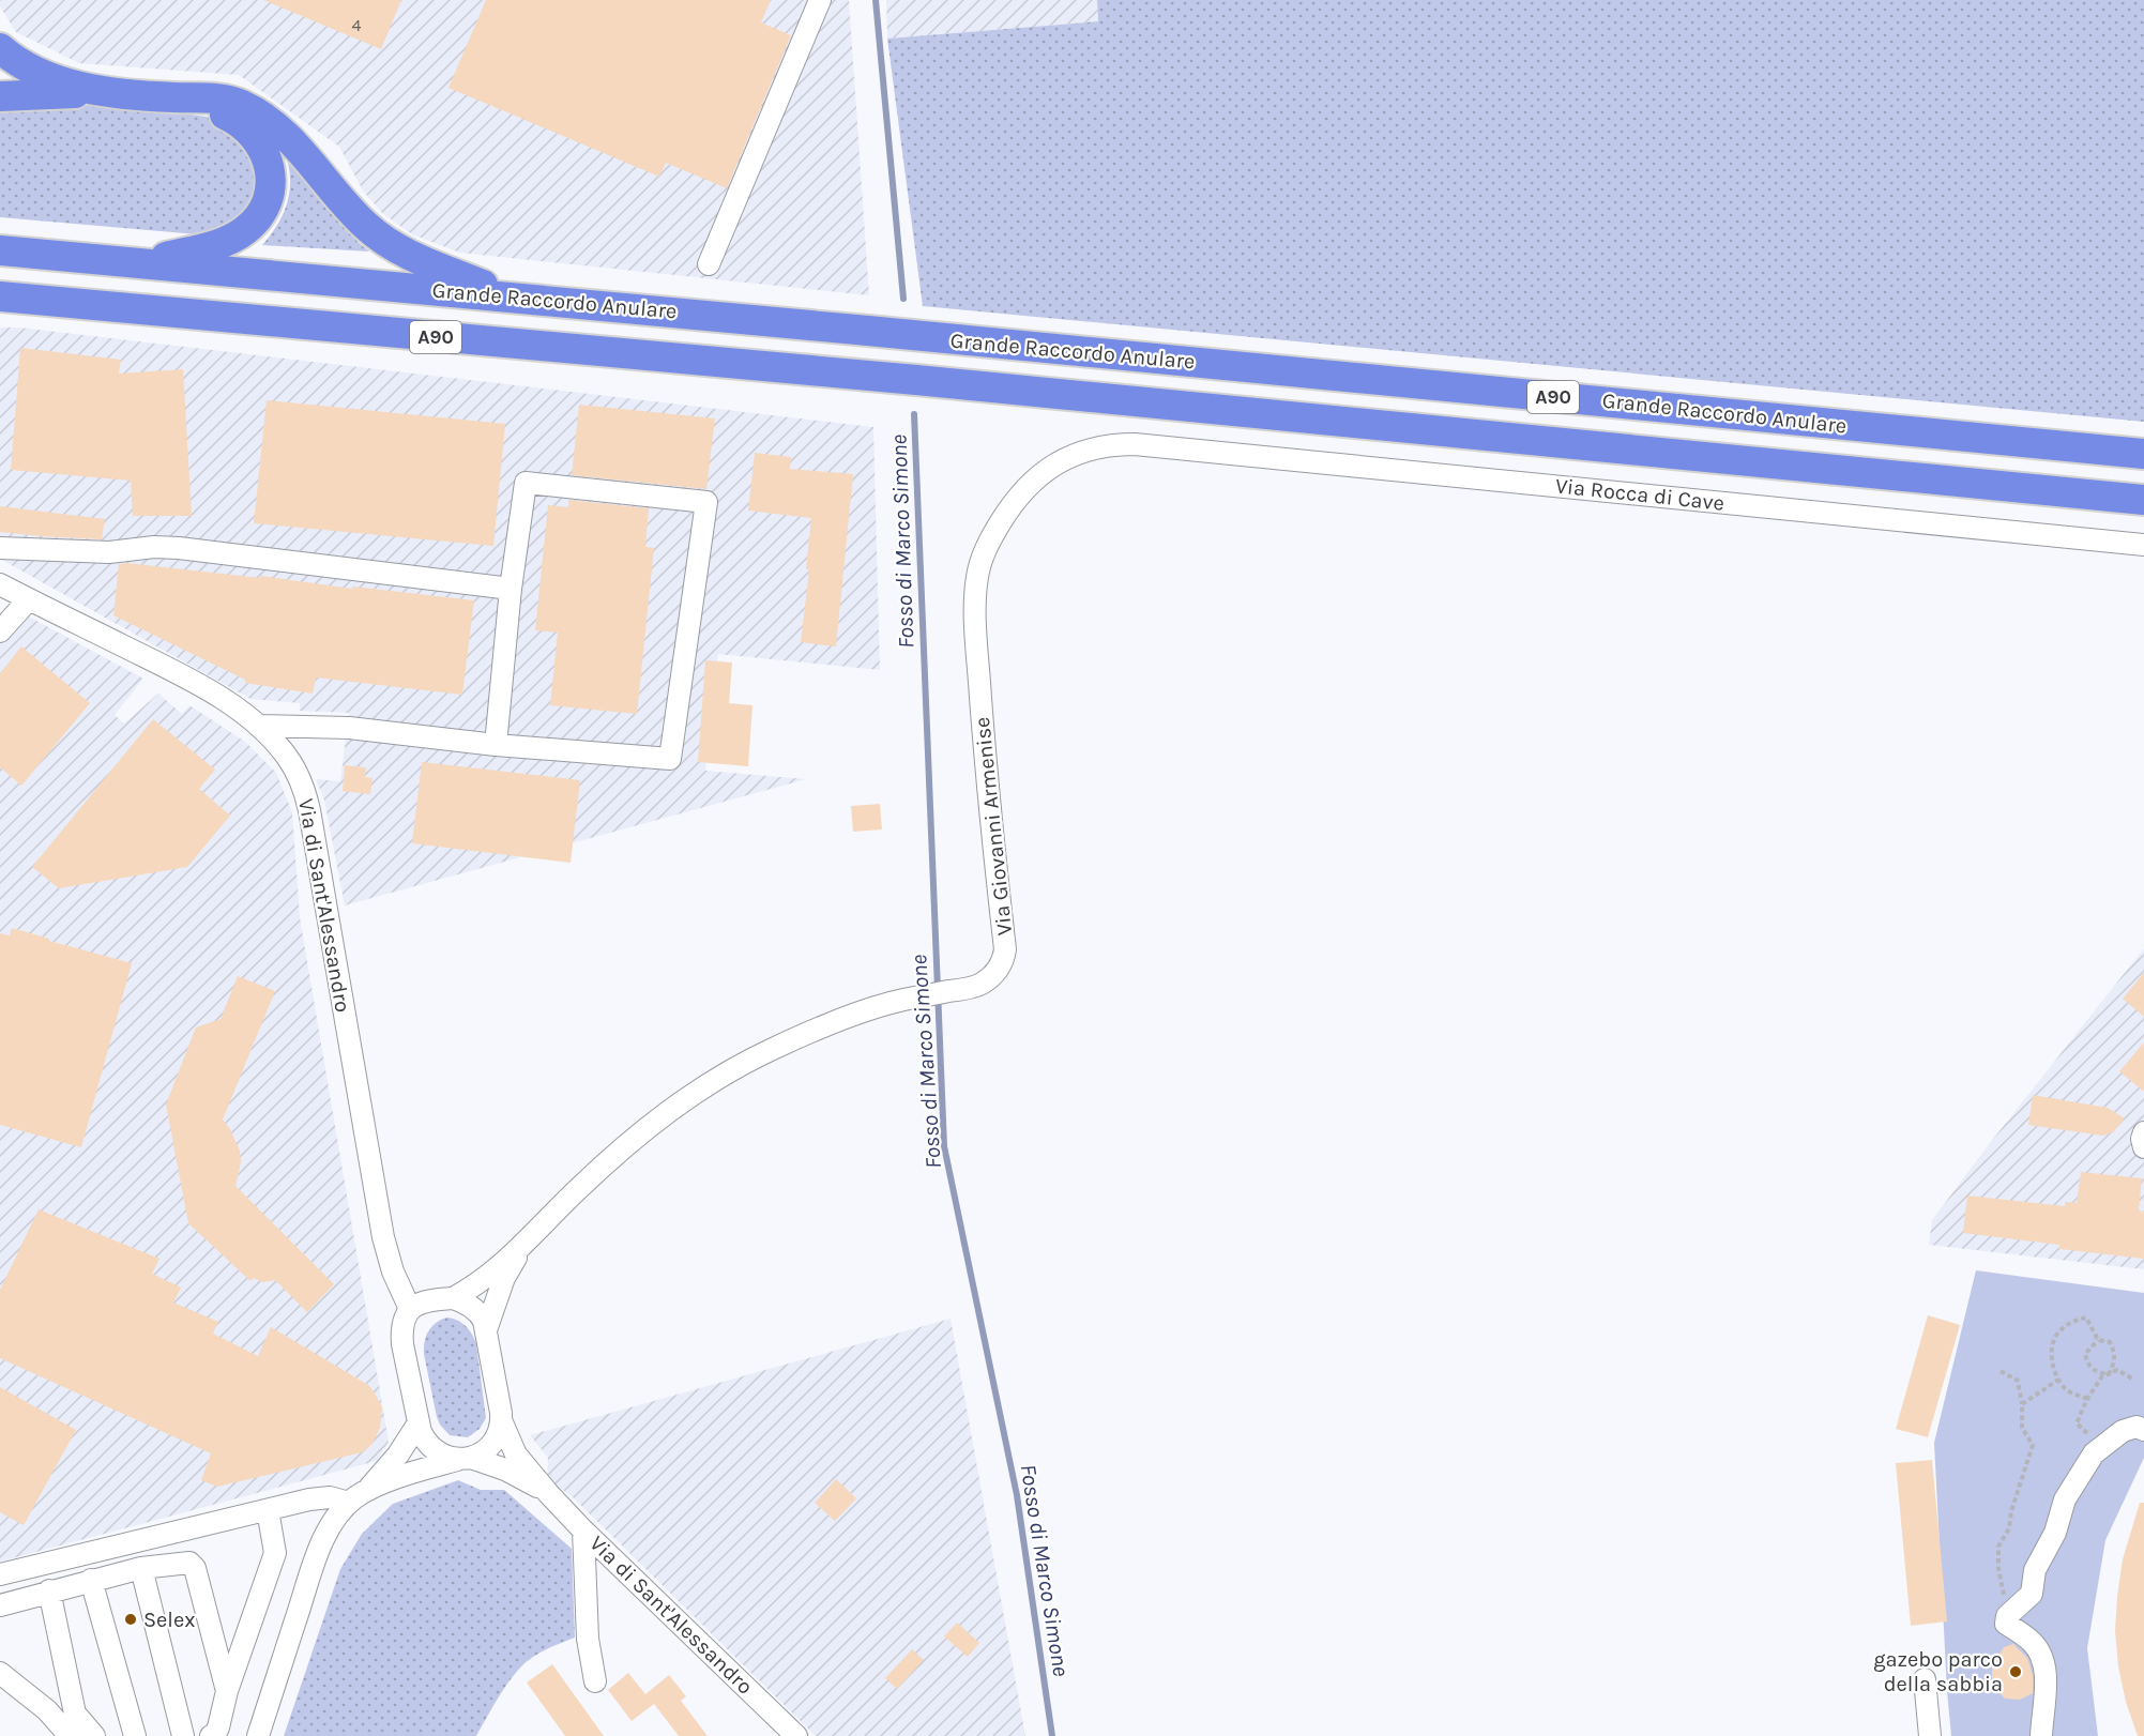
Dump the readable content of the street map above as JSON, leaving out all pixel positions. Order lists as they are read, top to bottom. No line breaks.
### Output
{"streets":{"highway":["Grande Raccordo Anulare","A90"],"street":["Via Rocca di Cave","Via Giovanni Armenise","Via di Sant'Alessandro"]},"crossings":[["Via Rocca di Cave","Via Giovanni Armenise"],["Via Giovanni Armenise","Via di Sant'Alessandro"]],"water":["Fosso di Marco Simone"],"places":["Selex","gazebo parco della sabbia"],"house_numbers":["4"]}
